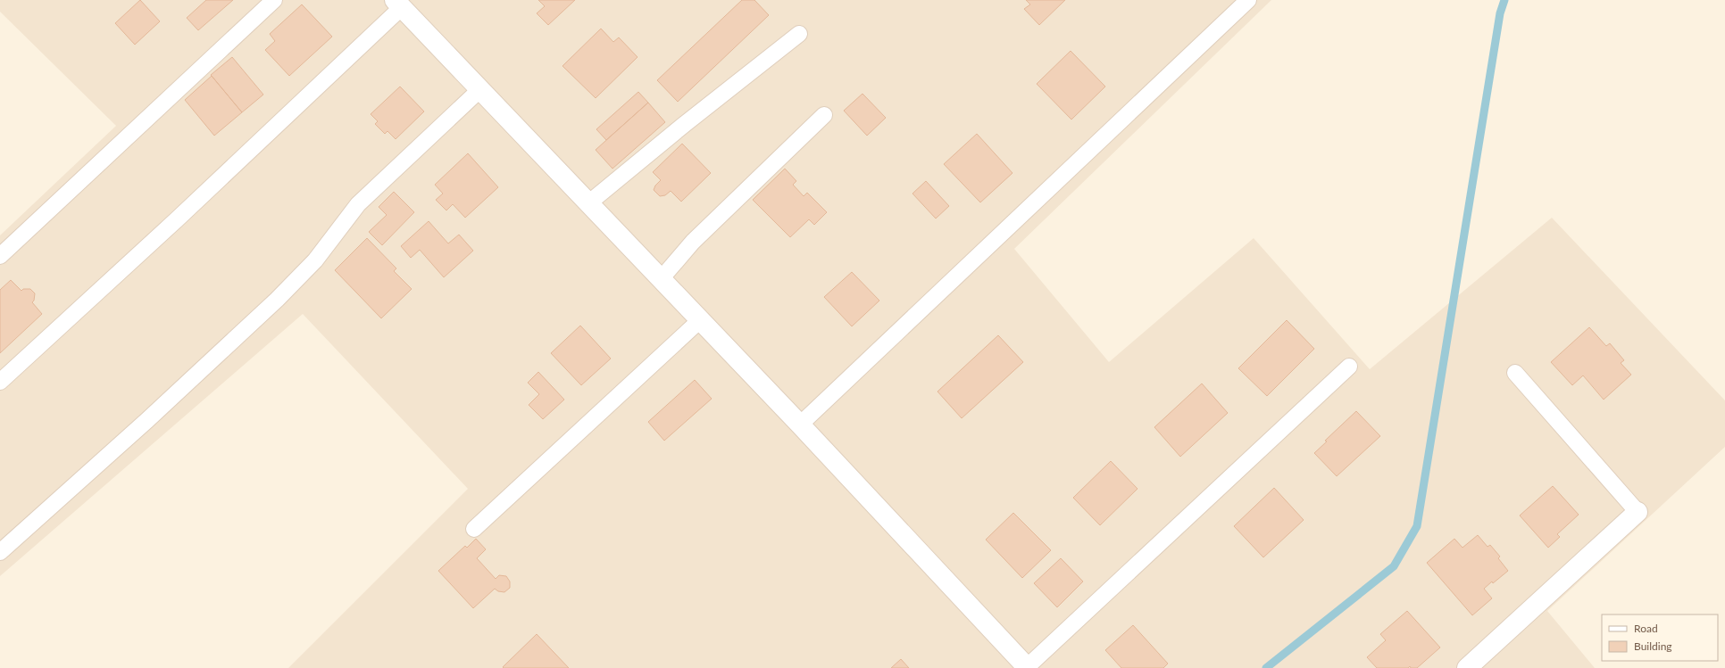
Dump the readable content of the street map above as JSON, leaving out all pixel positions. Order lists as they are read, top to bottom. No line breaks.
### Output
{"legend":["Road","Building"]}
